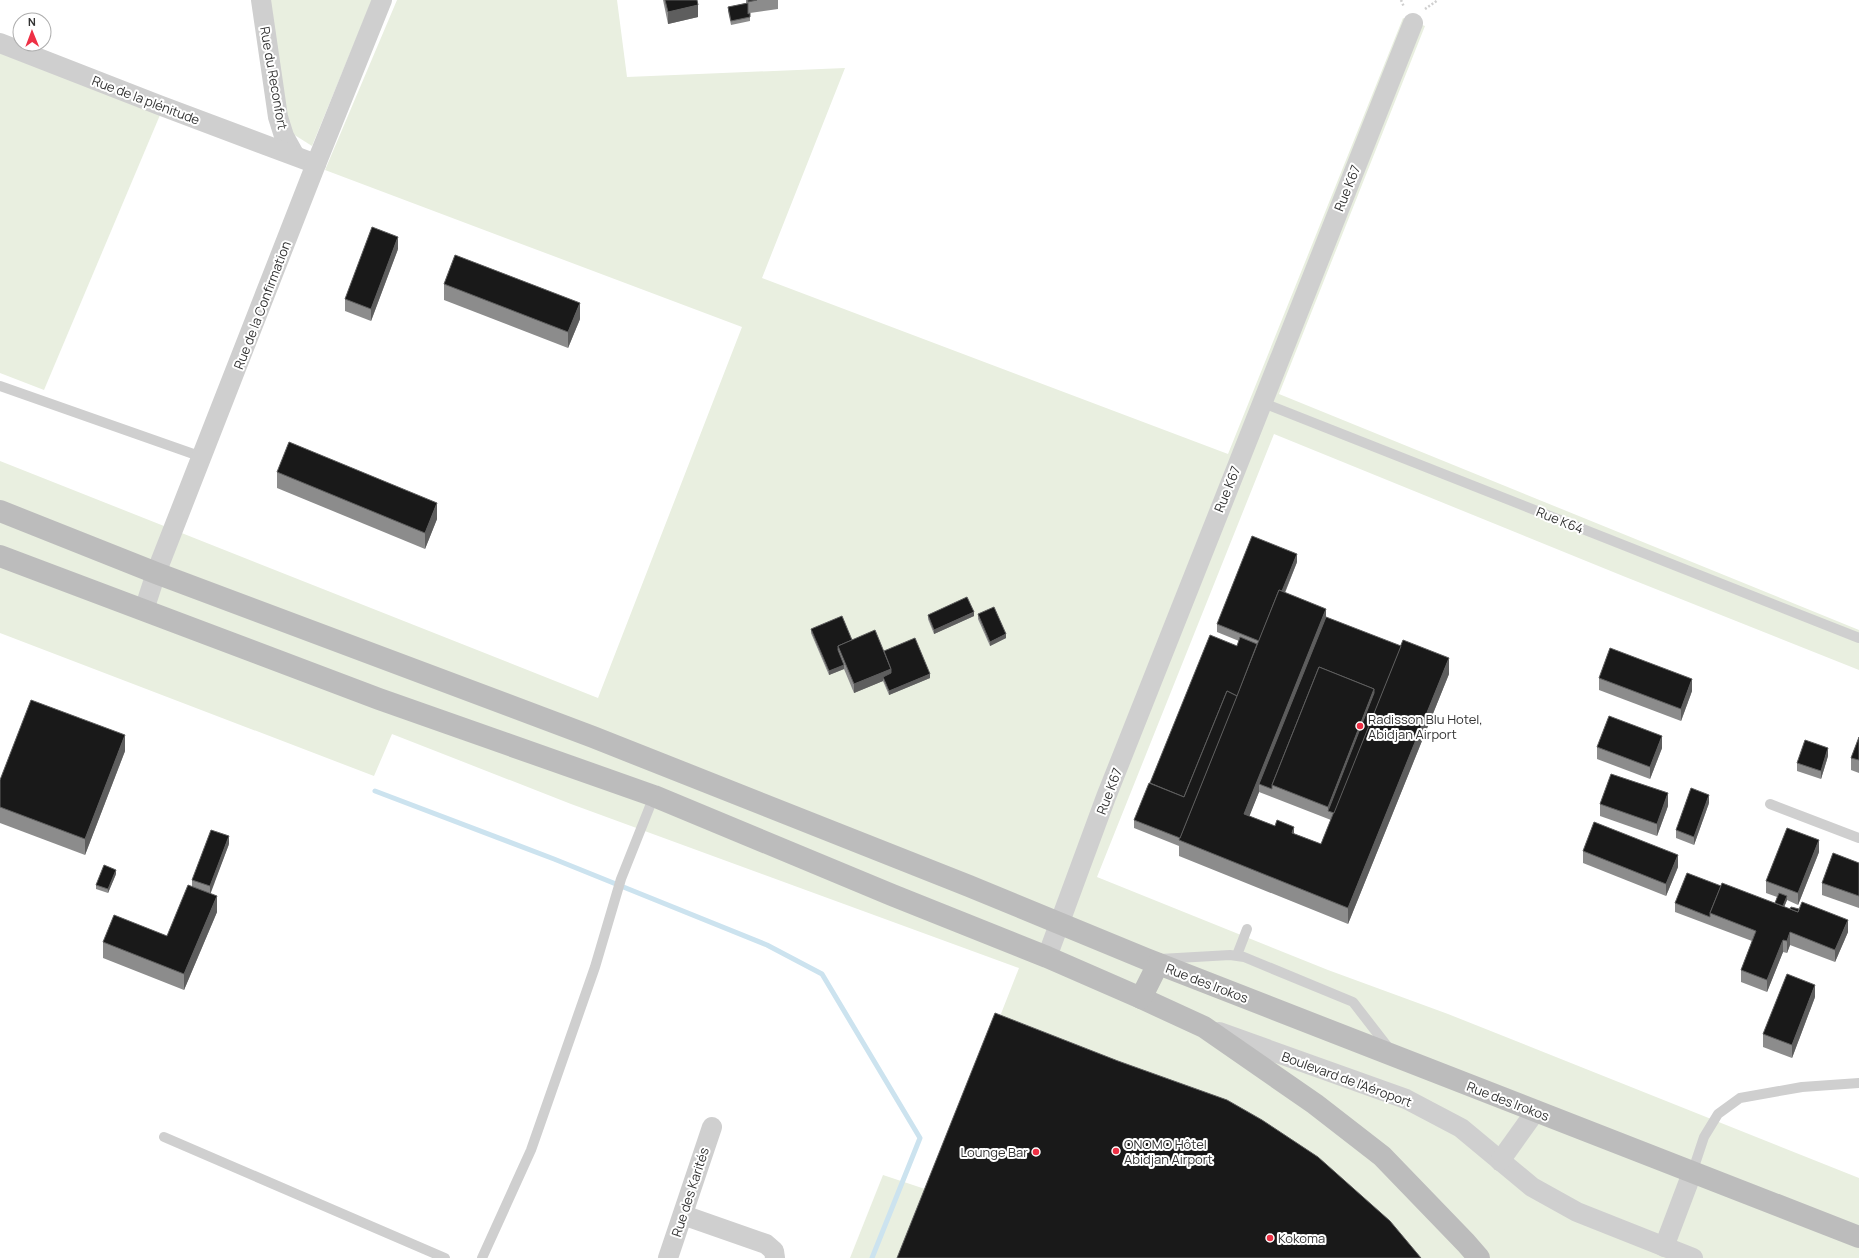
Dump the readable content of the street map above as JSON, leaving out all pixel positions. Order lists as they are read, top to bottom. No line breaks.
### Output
{"streets":{"main road":["Rue des Irokos"],"street":["Rue du Reconfort","Rue de la plénitude","Rue K67","Rue de la Confirmation","Boulevard de l'Aéroport","Rue des Karités"],"lane":["Rue K64"]},"crossings":[["Rue du Reconfort","Rue de la plénitude"],["Rue de la plénitude","Rue de la Confirmation"],["Rue K67","Rue K64"],["Rue K67","Rue des Irokos"],["Rue de la Confirmation","Rue des Irokos"]],"places":["Radisson Blu Hotel, Abidjan Airport","ONOMO Hôtel Abidjan Airport","Lounge Bar","Kokoma"],"north":"top"}
